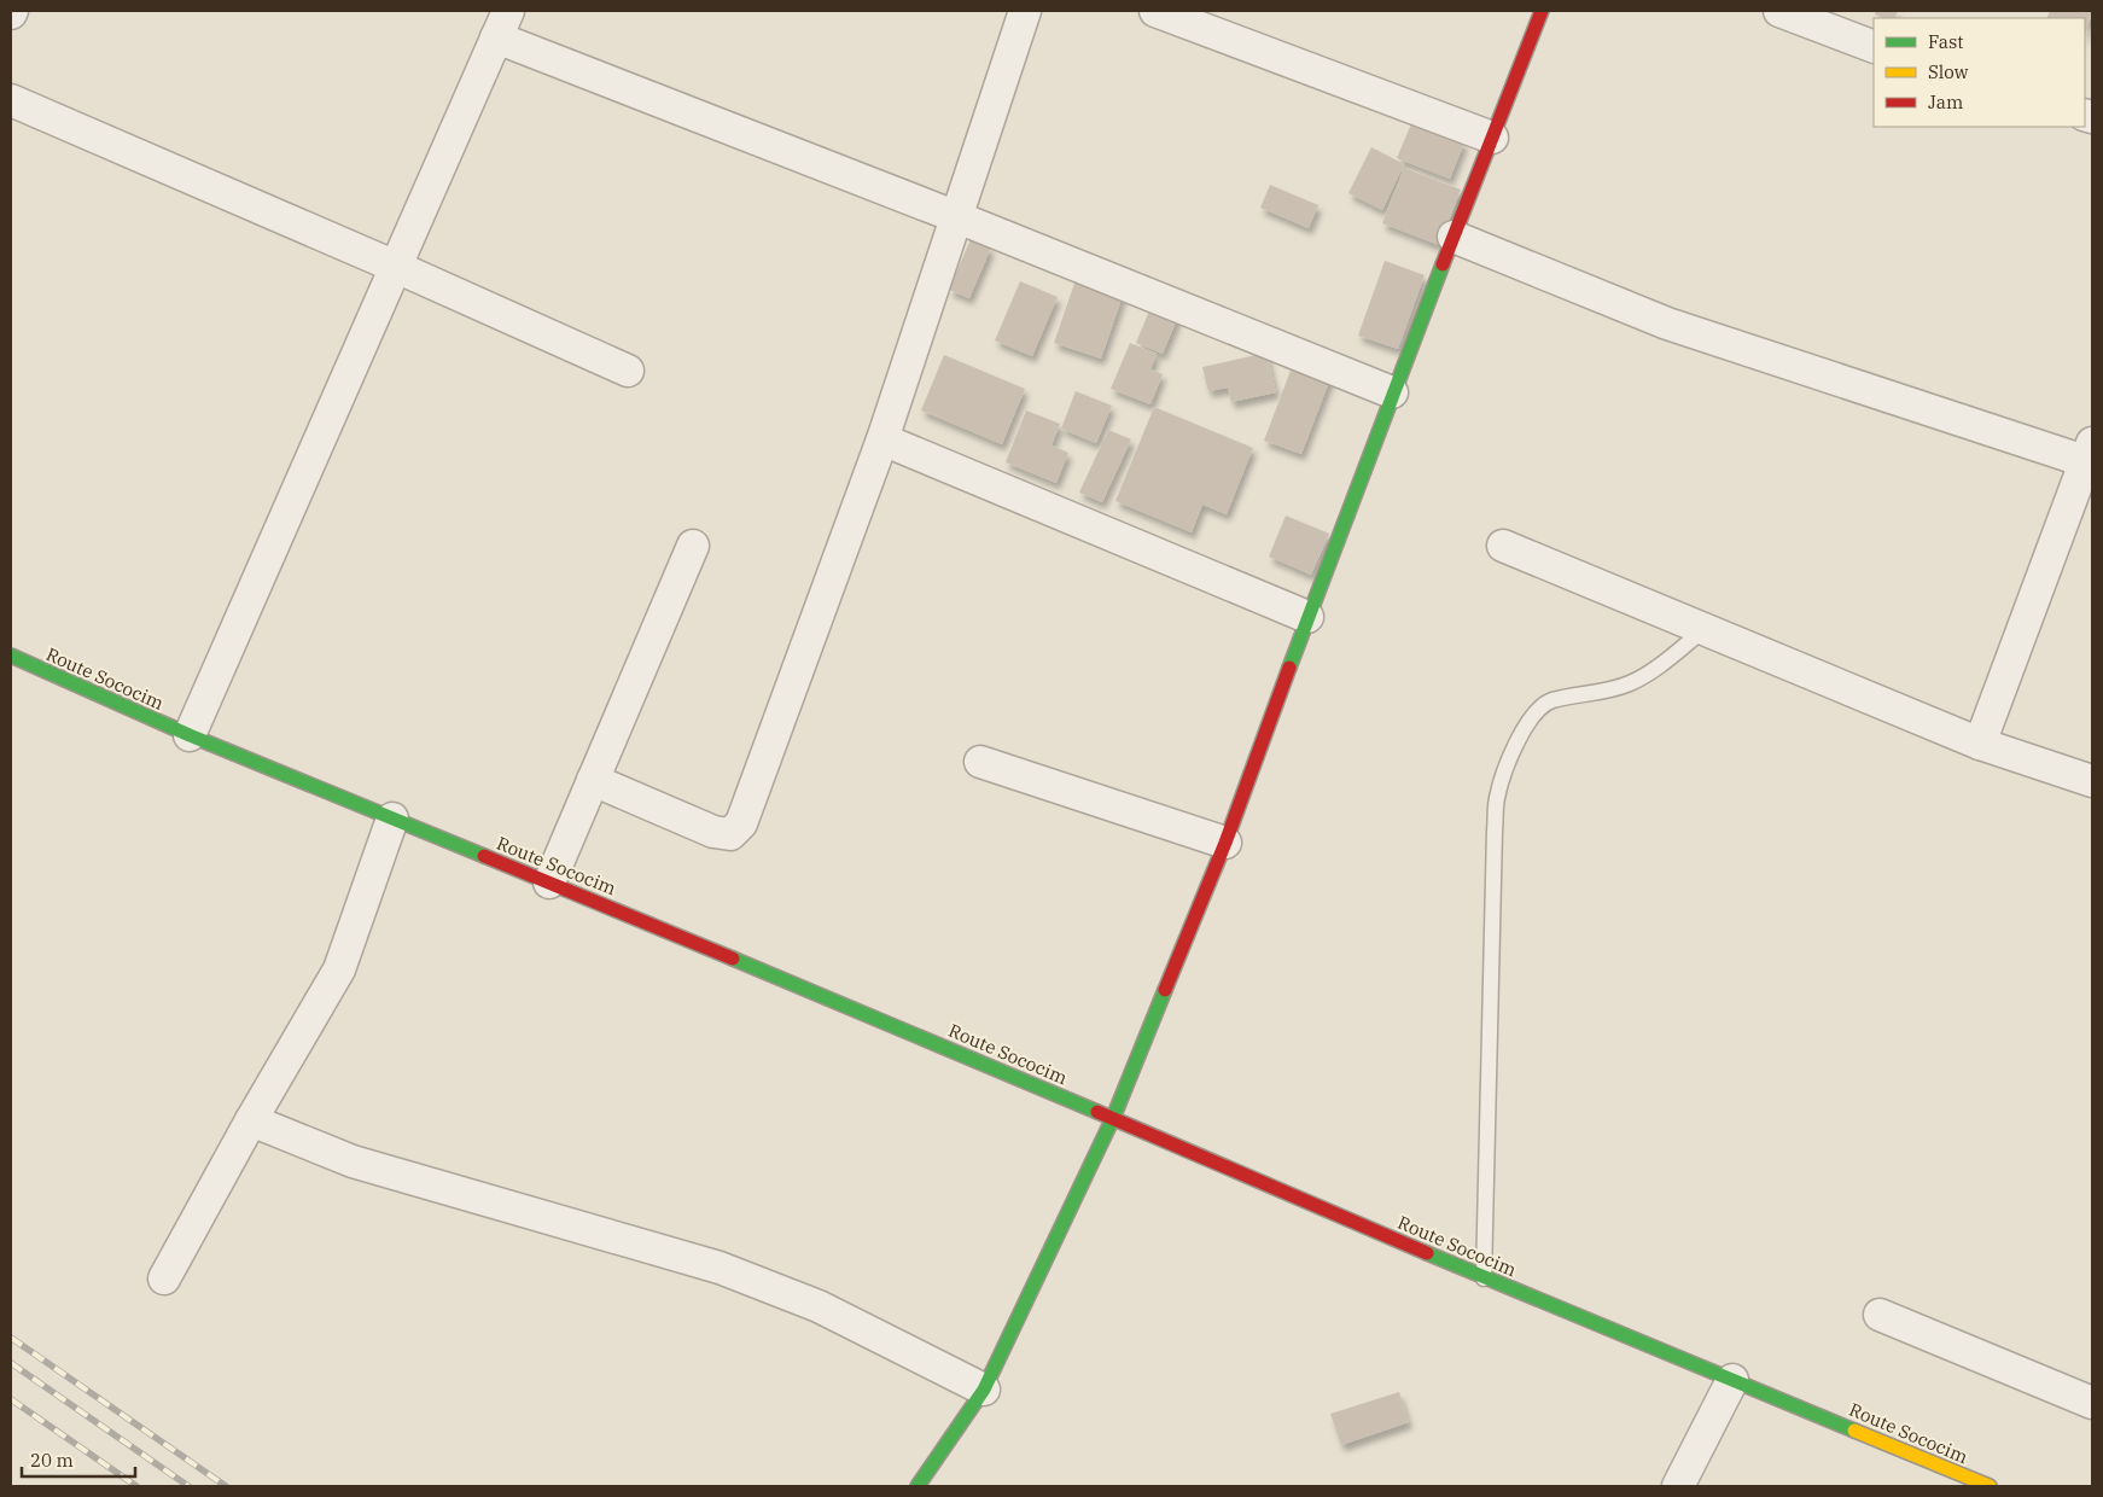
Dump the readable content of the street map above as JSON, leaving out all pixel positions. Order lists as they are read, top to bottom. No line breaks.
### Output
{"streets":{"street":["Route Sococim"]},"legend":["Fast","Slow","Jam"],"scale_bar":"20 m"}
